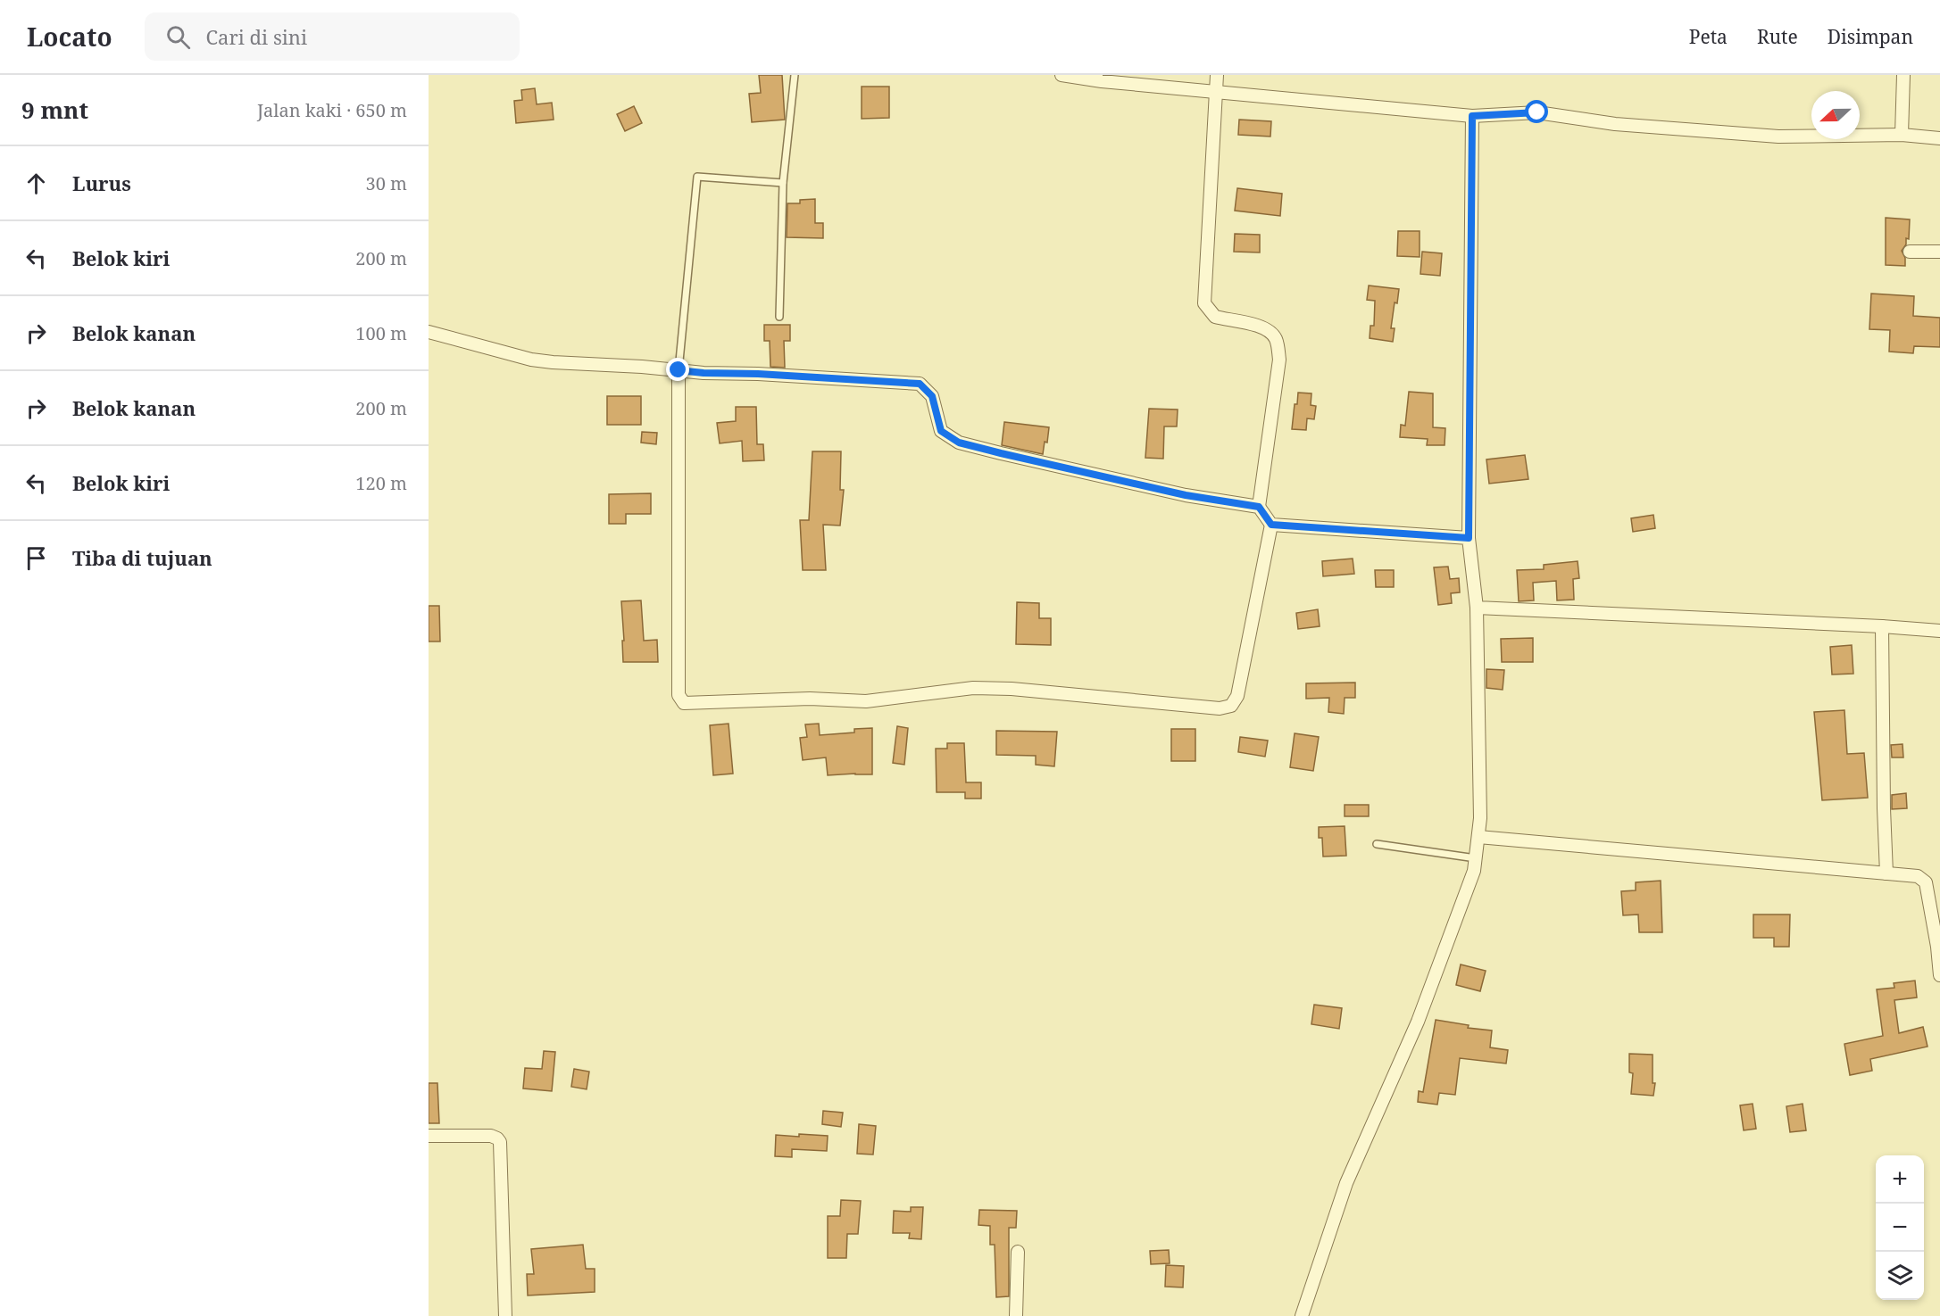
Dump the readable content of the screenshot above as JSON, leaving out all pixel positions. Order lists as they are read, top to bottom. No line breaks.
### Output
{"north":"left","page":{"header":"Locato","search":"Cari di sini","nav":["Peta","Rute","Disimpan"],"heading":["9 mnt","Jalan kaki · 650 m"],"list":[["Lurus","30 m"],["Belok kiri","200 m"],["Belok kanan","100 m"],["Belok kanan","200 m"],["Belok kiri","120 m"],"Tiba di tujuan"],"map_buttons":["+","−"]}}
